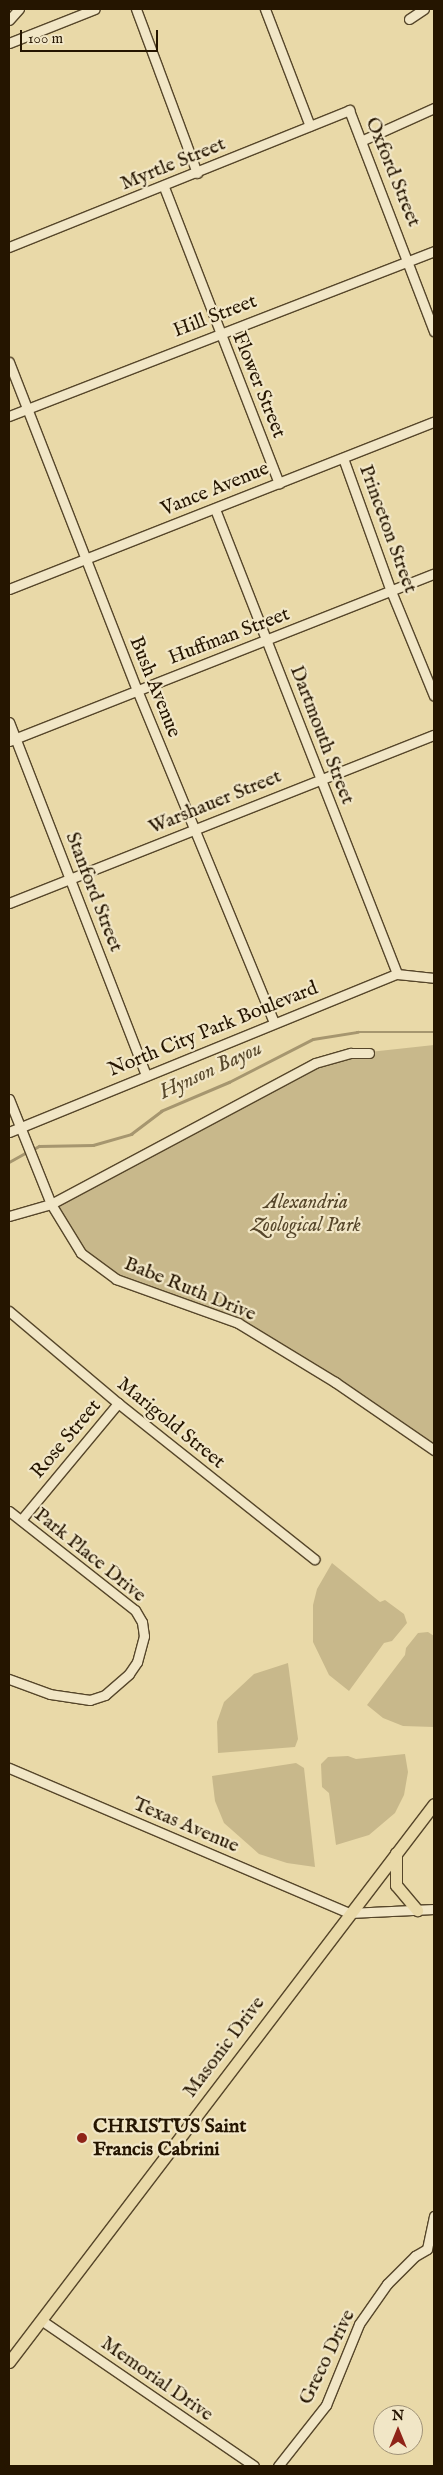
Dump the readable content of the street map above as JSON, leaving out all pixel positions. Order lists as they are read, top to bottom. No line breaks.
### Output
{"streets":{"main road":["Masonic Drive"],"street":["Myrtle Street","Oxford Street","Hill Street","Flower Street","Vance Avenue","Princeton Street","Huffman Street","Bush Avenue","Dartmouth Street","Warshauer Street","Stanford Street","North City Park Boulevard","Babe Ruth Drive","Marigold Street","Rose Street","Park Place Drive","Texas Avenue","Greco Drive","Memorial Drive"]},"crossings":[["Myrtle Street","Oxford Street"],["Myrtle Street","Flower Street"],["Oxford Street","Hill Street"],["Hill Street","Flower Street"],["Hill Street","Bush Avenue"],["Flower Street","Vance Avenue"],["Vance Avenue","Princeton Street"],["Vance Avenue","Bush Avenue"],["Vance Avenue","Dartmouth Street"],["Princeton Street","Huffman Street"],["Huffman Street","Bush Avenue"],["Huffman Street","Dartmouth Street"],["Huffman Street","Stanford Street"],["Bush Avenue","Warshauer Street"],["Bush Avenue","North City Park Boulevard"],["Dartmouth Street","Warshauer Street"],["Dartmouth Street","North City Park Boulevard"],["Warshauer Street","Stanford Street"],["Stanford Street","North City Park Boulevard"],["North City Park Boulevard","Babe Ruth Drive"],["Marigold Street","Rose Street"],["Rose Street","Park Place Drive"],["Texas Avenue","Masonic Drive"],["Masonic Drive","Memorial Drive"]],"water":["Hynson Bayou"],"parks":["Alexandria Zoological Park"],"places":["CHRISTUS Saint Francis Cabrini"],"scale_bar":"100 m","north":"top"}
